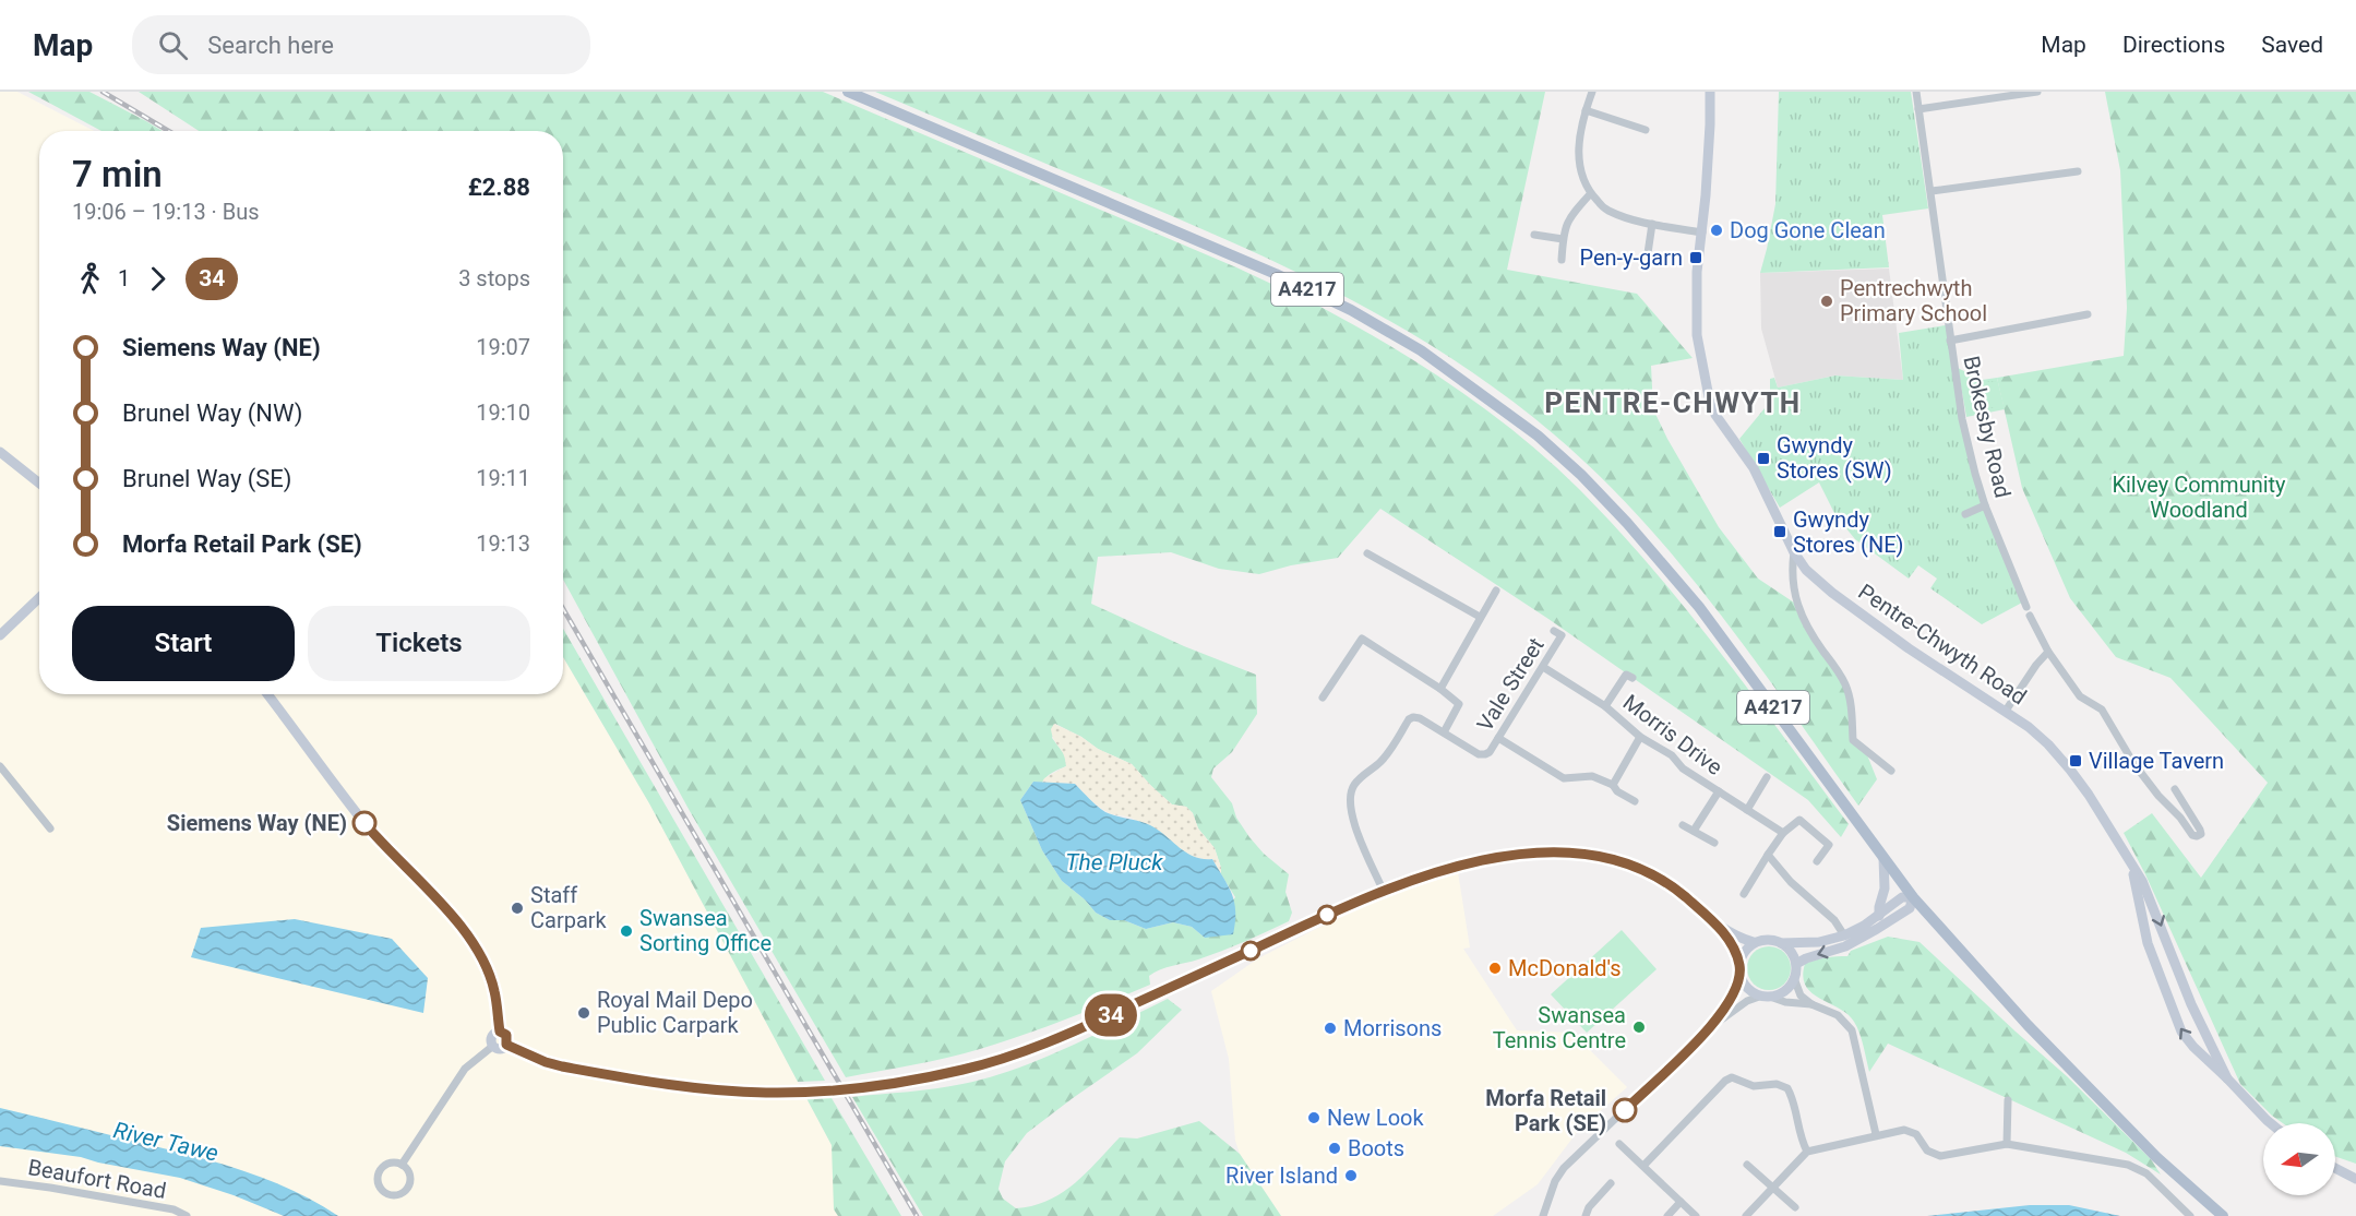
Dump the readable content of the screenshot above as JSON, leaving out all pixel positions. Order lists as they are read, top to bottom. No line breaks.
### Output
{"streets":{"main road":["A4217"],"street":["Brokesby Road","Pentre-Chwyth Road","Vale Street","Morris Drive","Beaufort Road"]},"crossings":[["Vale Street","Morris Drive"]],"districts":["PENTRE-CHWYTH"],"water":["The Pluck","River Tawe"],"parks":["Kilvey Community Woodland"],"places":{"other":["Dog Gone Clean","Pentrechwyth Primary School","Siemens Way (NE)","Staff Carpark","Swansea Sorting Office","McDonald's","Royal Mail Depo Public Carpark","Swansea Tennis Centre","Morrisons","Morfa Retail Park (SE)","New Look","Boots","River Island"],"transit":["Pen-y-garn","Gwyndy Stores (SW)","Gwyndy Stores (NE)","Village Tavern"]},"lines":["bus line 34"],"north":"left","page":{"header":"Map","search":"Search here","nav":["Map","Directions","Saved"],"on_map":"34","heading":["7 min","19:06 – 19:13 · Bus","£2.88"],"legs":["1","34","3 stops"],"list":[{"name":"Siemens Way (NE)","value":"19:07"},{"name":"Brunel Way (NW)","value":"19:10"},{"name":"Brunel Way (SE)","value":"19:11"},{"name":"Morfa Retail Park (SE)","value":"19:13"}],"buttons":["Start","Tickets"]}}
